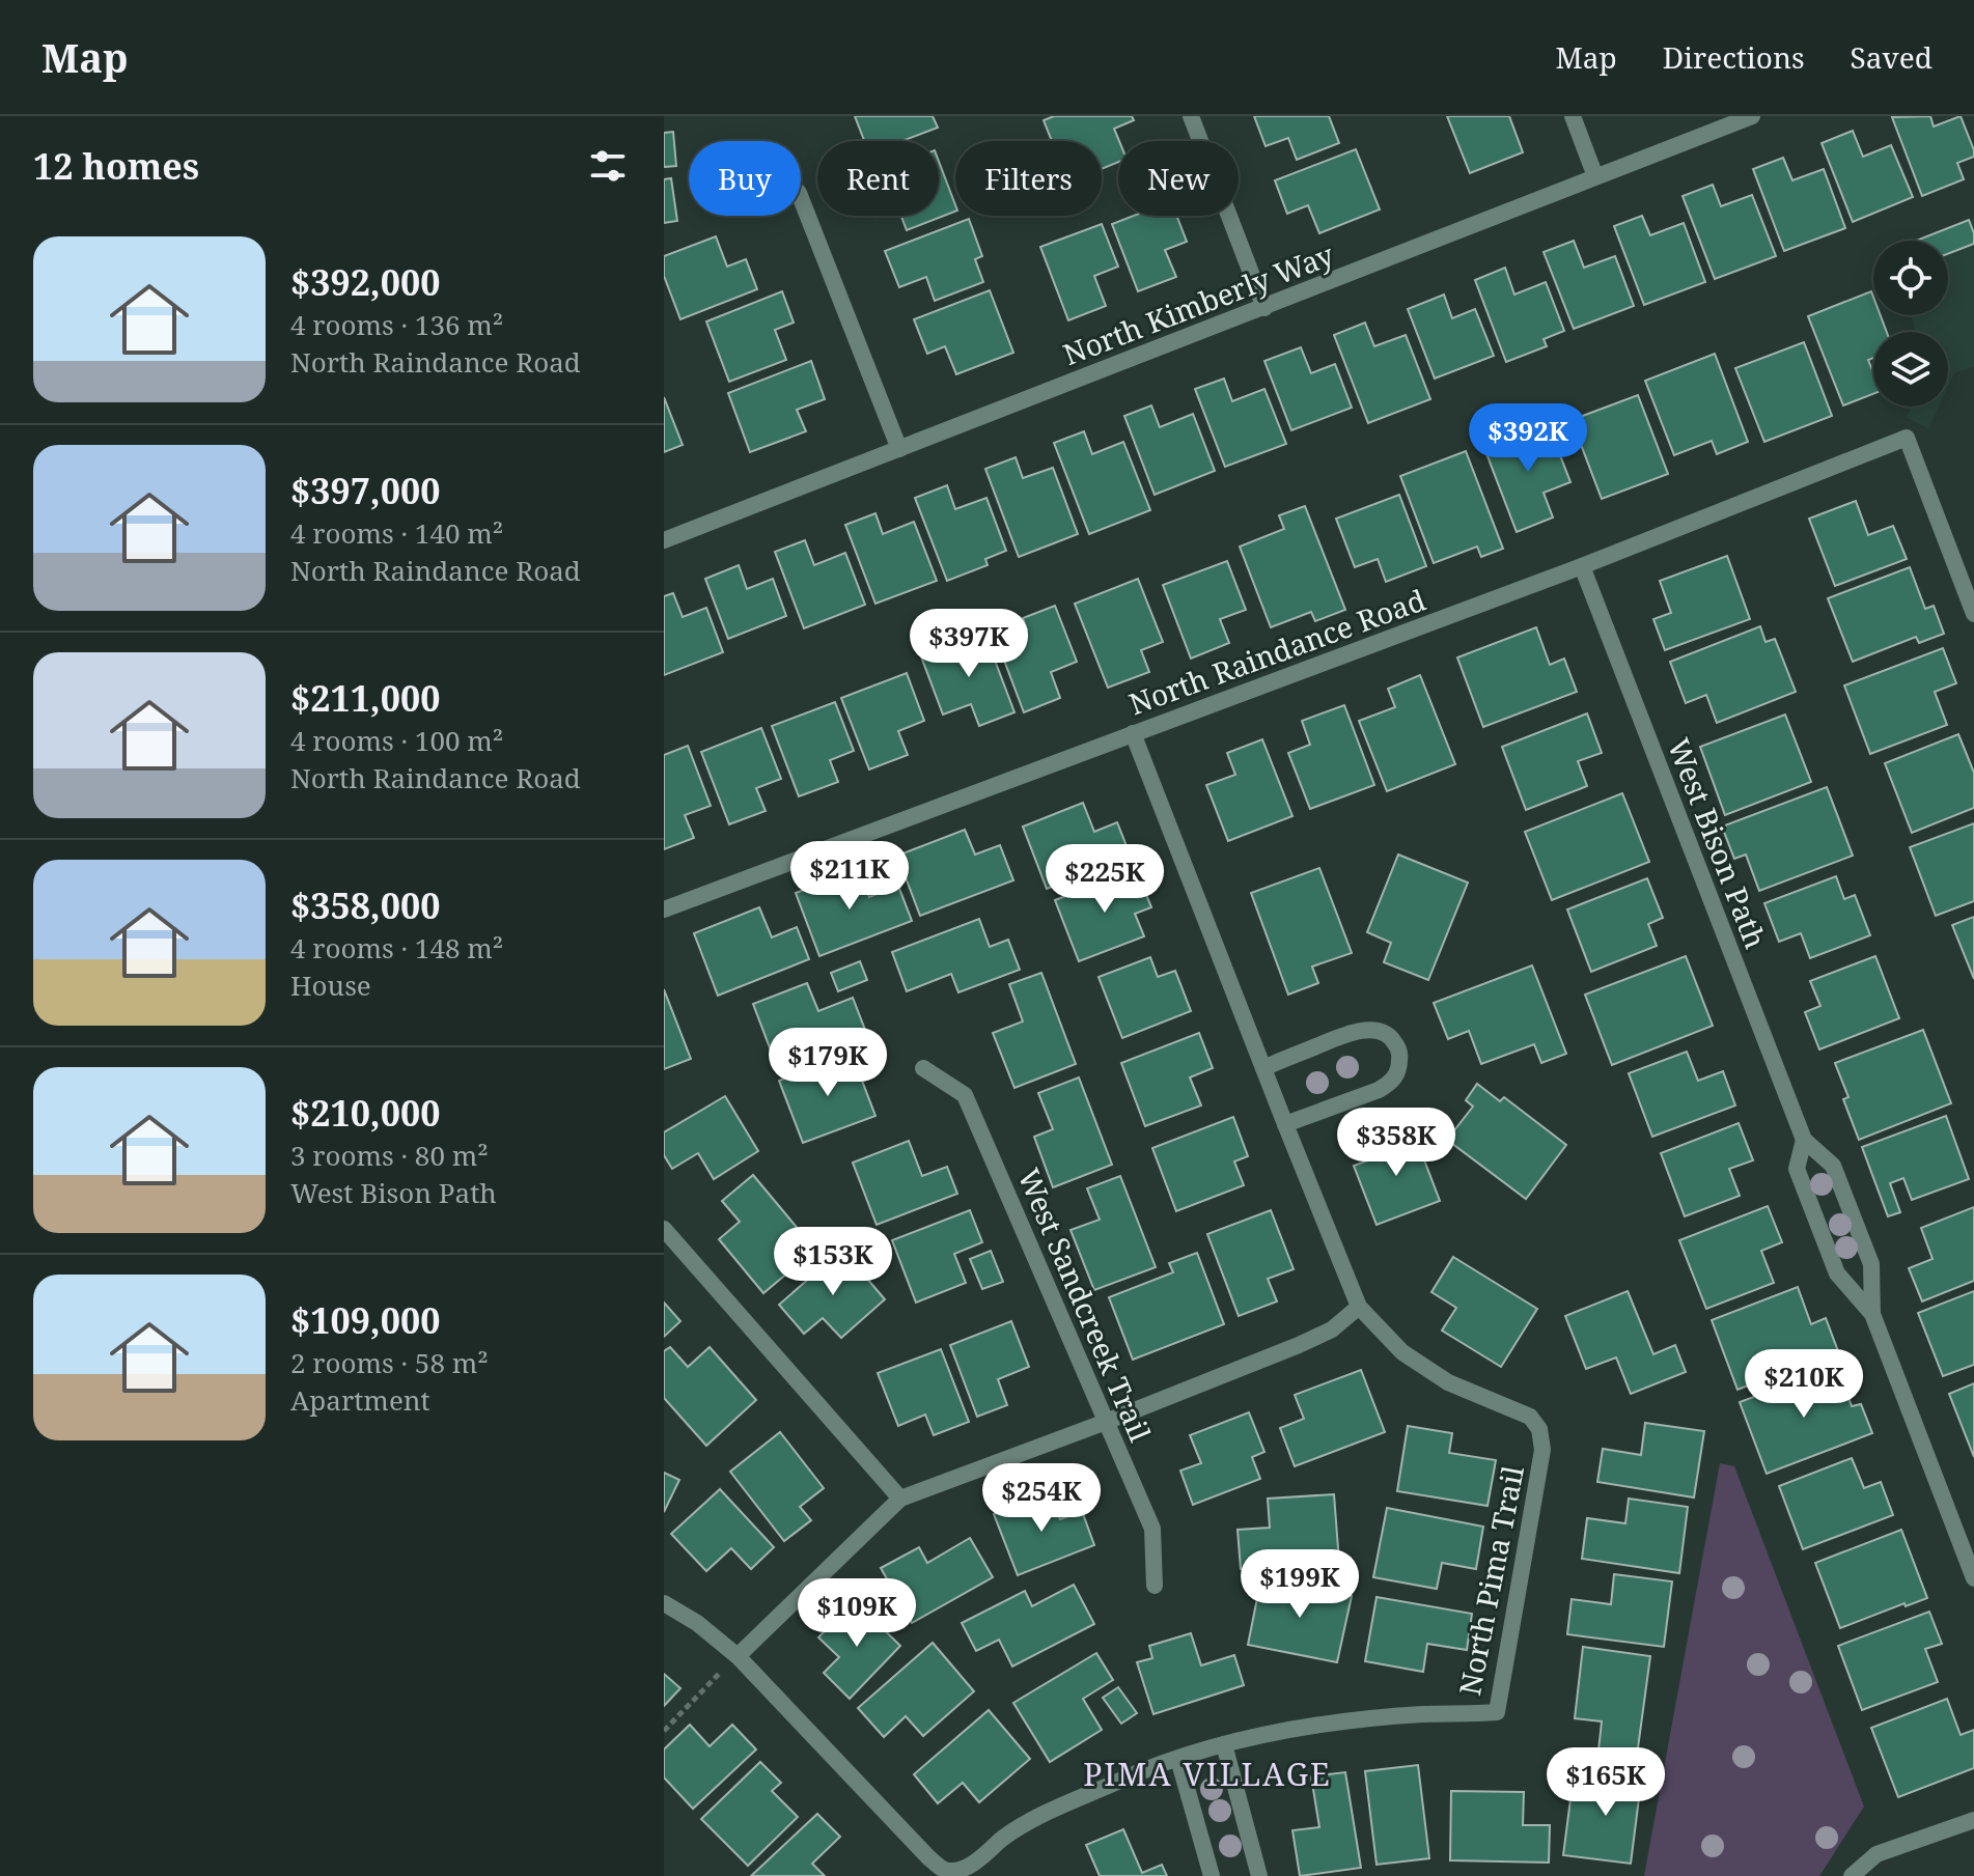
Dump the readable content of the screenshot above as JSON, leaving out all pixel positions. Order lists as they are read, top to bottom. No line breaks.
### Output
{"streets":{"street":["North Kimberly Way","North Raindance Road","West Bison Path","West Sandcreek Trail","North Pima Trail"]},"crossings":[["North Raindance Road","West Bison Path"]],"districts":["PIMA VILLAGE"],"page":{"header":"Map","nav":["Map","Directions","Saved"],"heading":"12 homes","chip":["Buy","Rent","Filters","New"],"list":[{"name":"$392,000","note":"4 rooms · 136 m² · North Raindance Road"},{"name":"$397,000","note":"4 rooms · 140 m² · North Raindance Road"},{"name":"$211,000","note":"4 rooms · 100 m² · North Raindance Road"},{"name":"$358,000","note":"4 rooms · 148 m² · House"},{"name":"$210,000","note":"3 rooms · 80 m² · West Bison Path"},{"name":"$109,000","note":"2 rooms · 58 m² · Apartment"}],"price":["$392K","$397K","$211K","$225K","$179K","$358K","$153K","$210K","$254K","$199K","$109K","$165K"]}}
